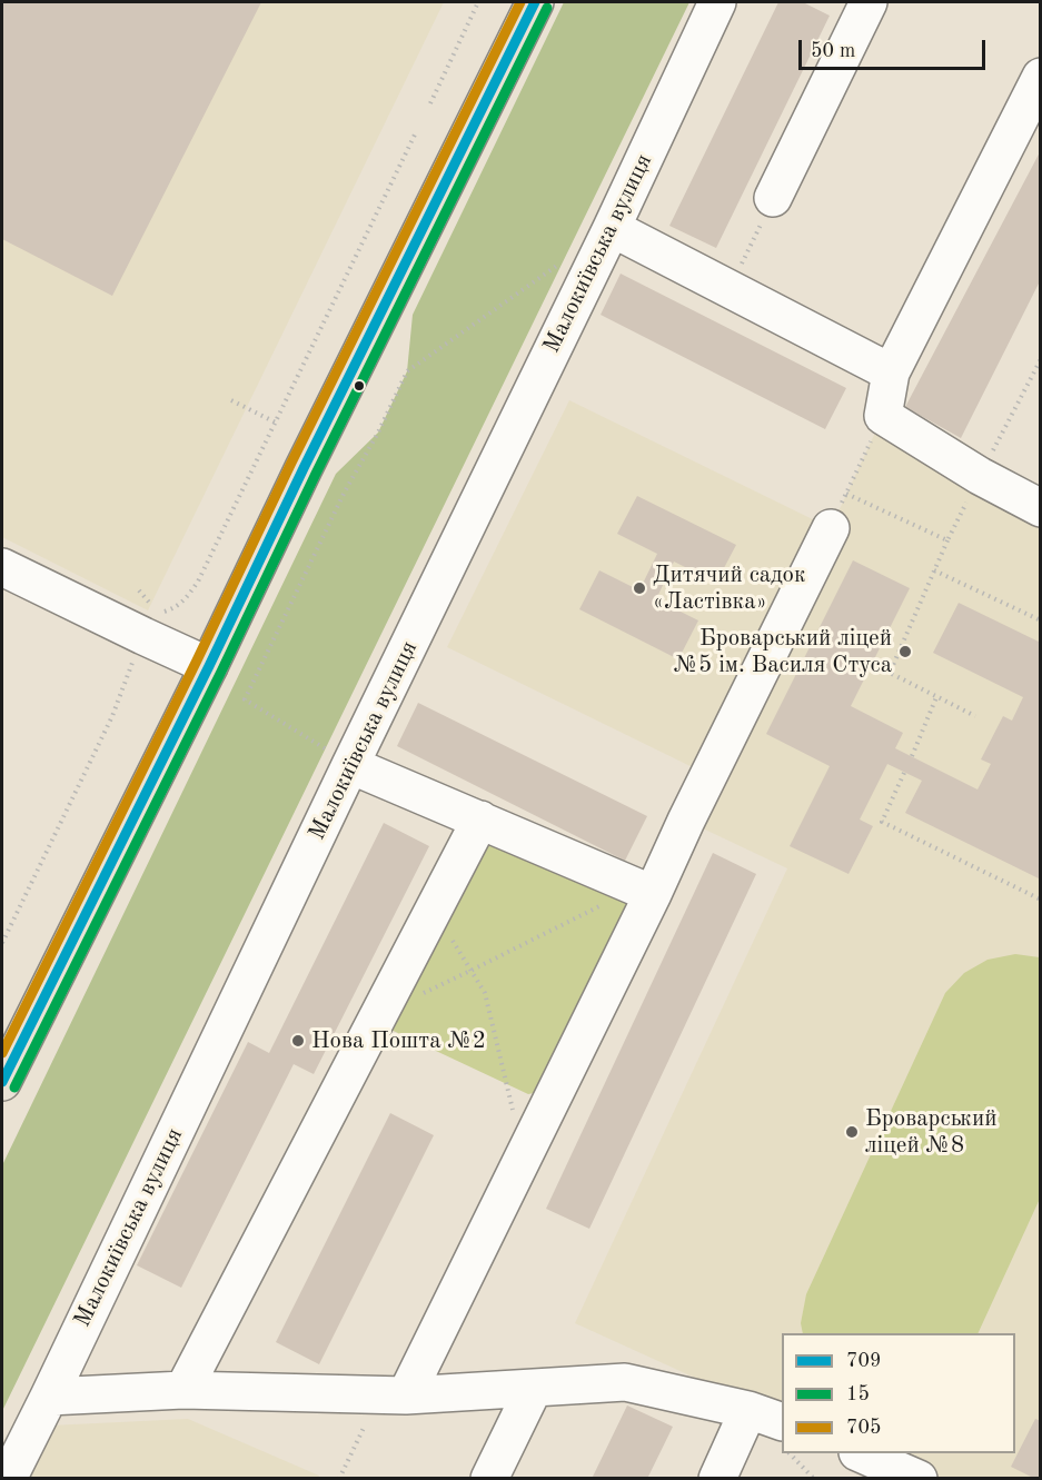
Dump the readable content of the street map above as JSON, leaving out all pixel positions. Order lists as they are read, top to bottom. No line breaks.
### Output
{"streets":{"street":["Малокиївська вулиця"]},"places":["Дитячий садок «Ластівка»","Броварський ліцей №5 ім. Василя Стуса","Нова Пошта №2","Броварський ліцей №8"],"lines":["transit line 709","transit line 705","transit line 15"],"legend":["709","15","705"],"scale_bar":"50 m"}
